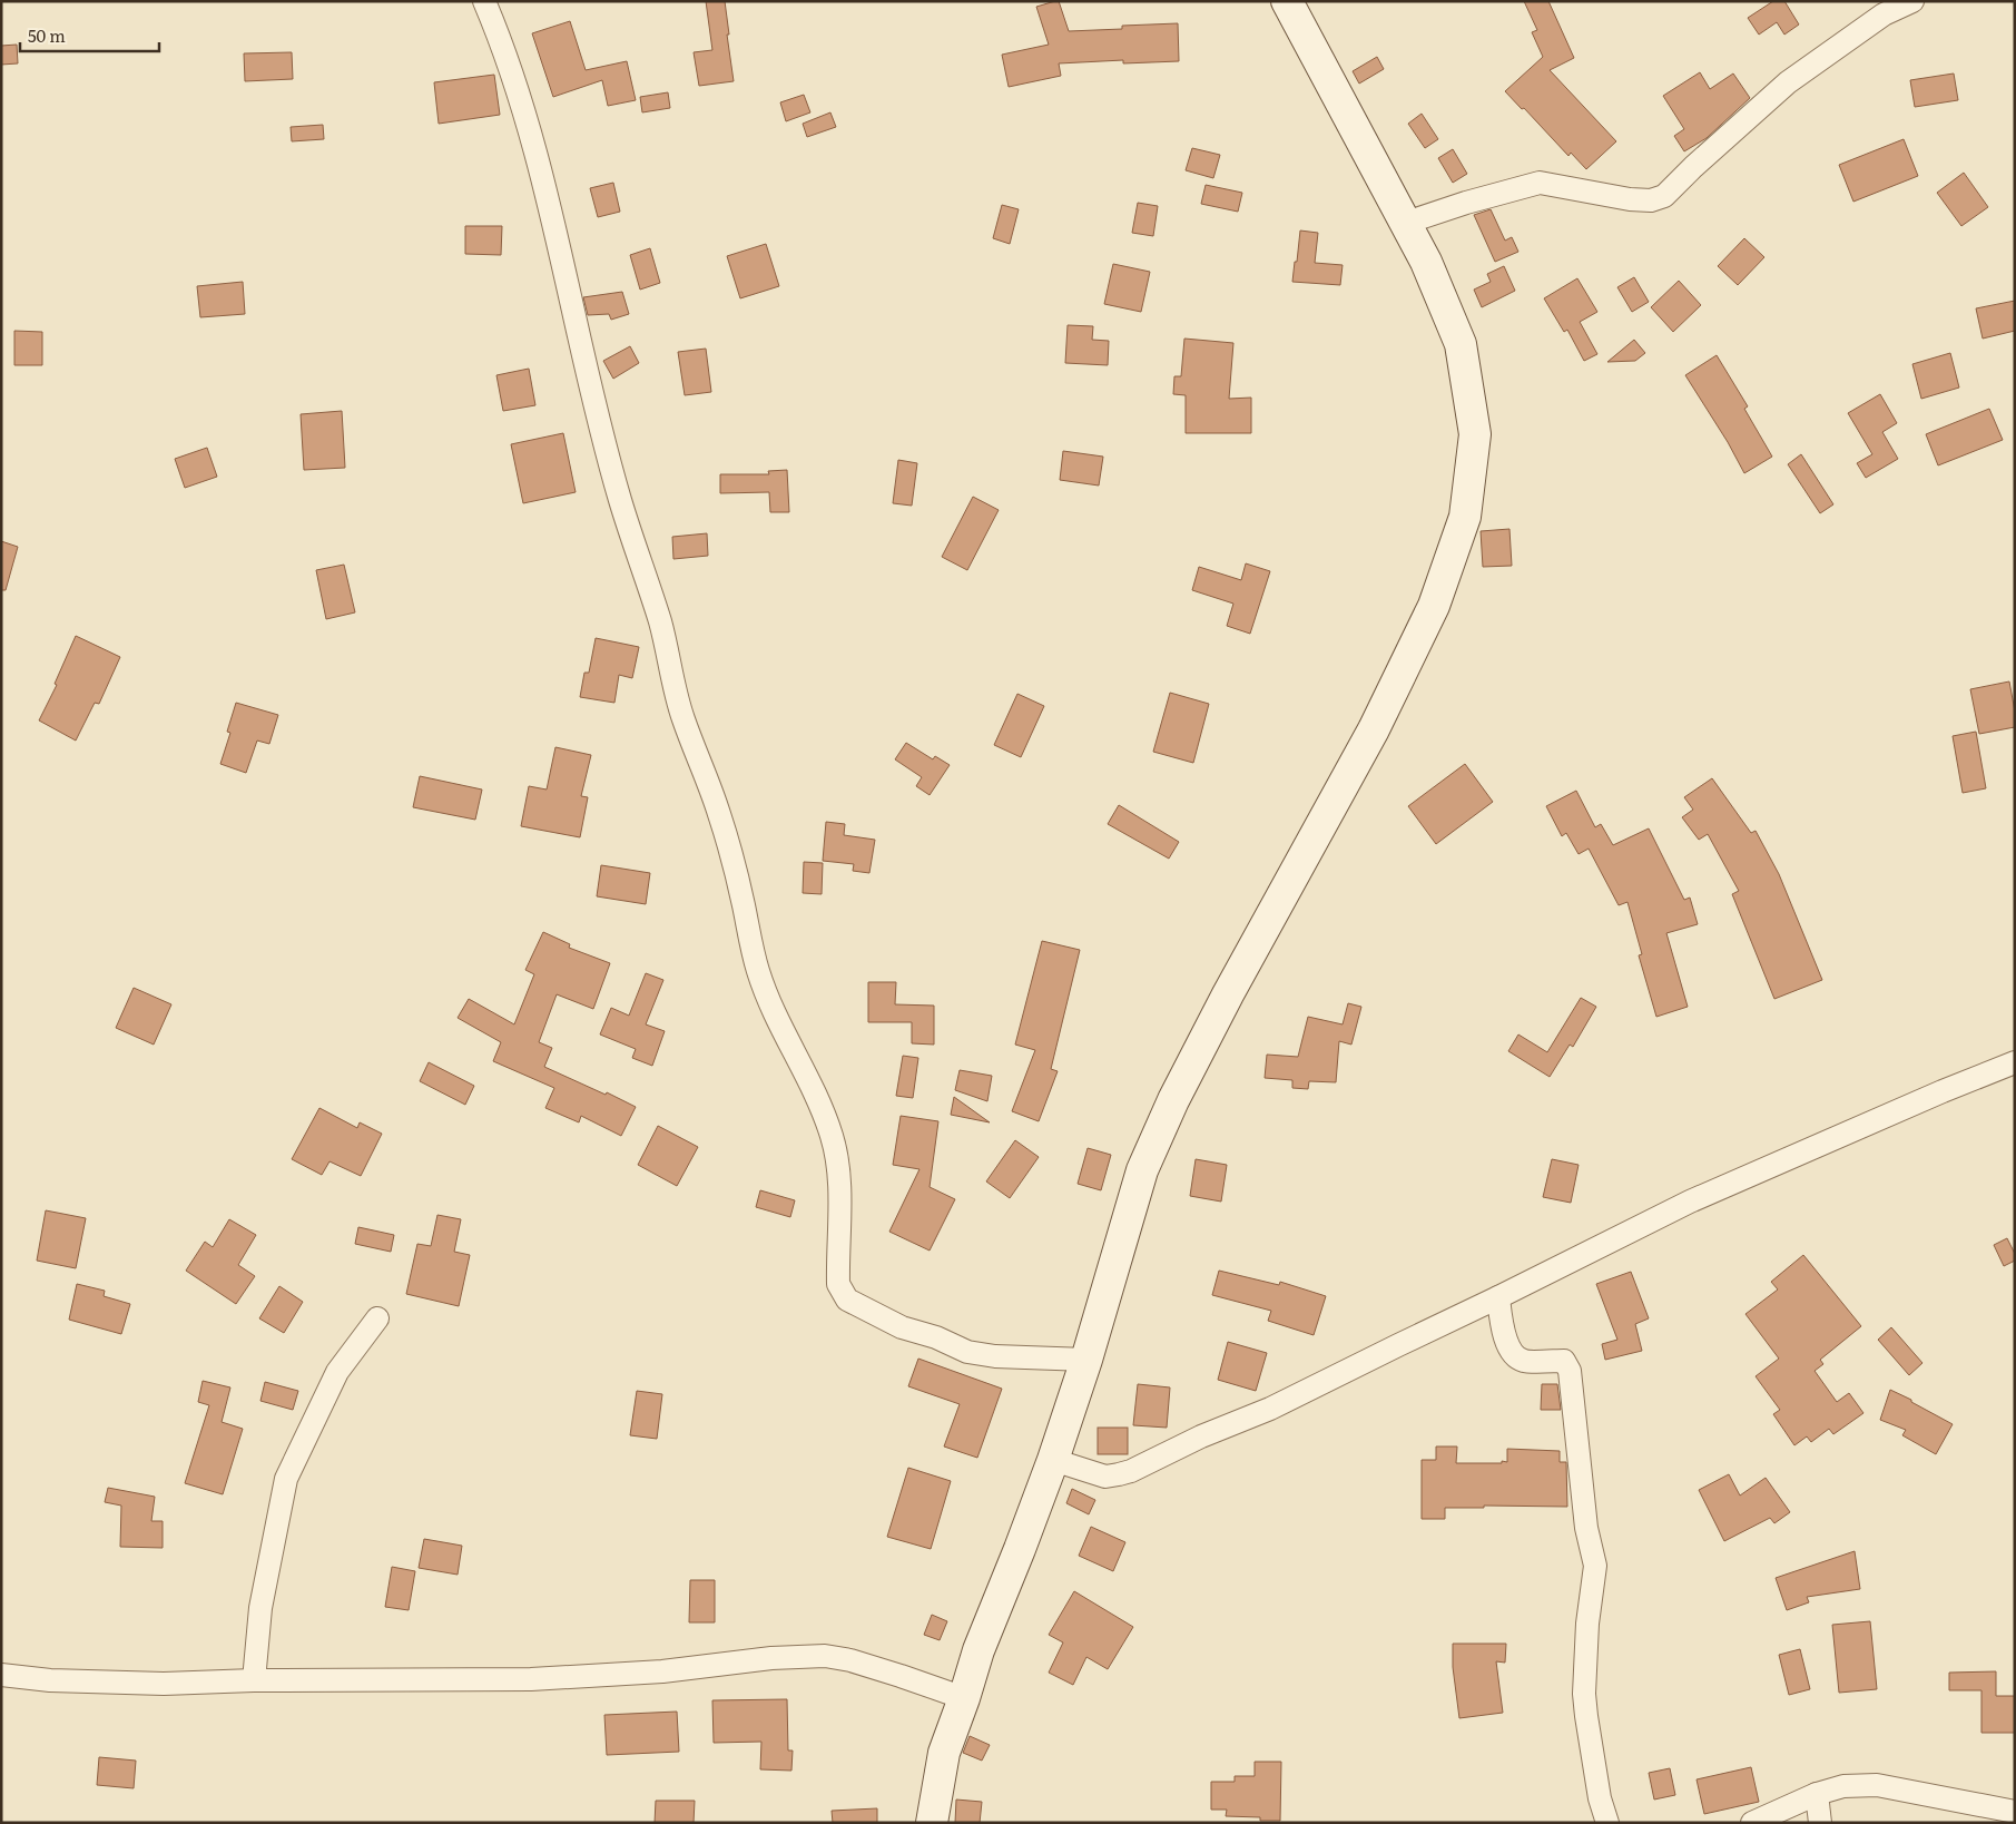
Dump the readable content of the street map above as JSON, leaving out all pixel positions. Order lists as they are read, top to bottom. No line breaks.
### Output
{"scale_bar":"50 m"}
